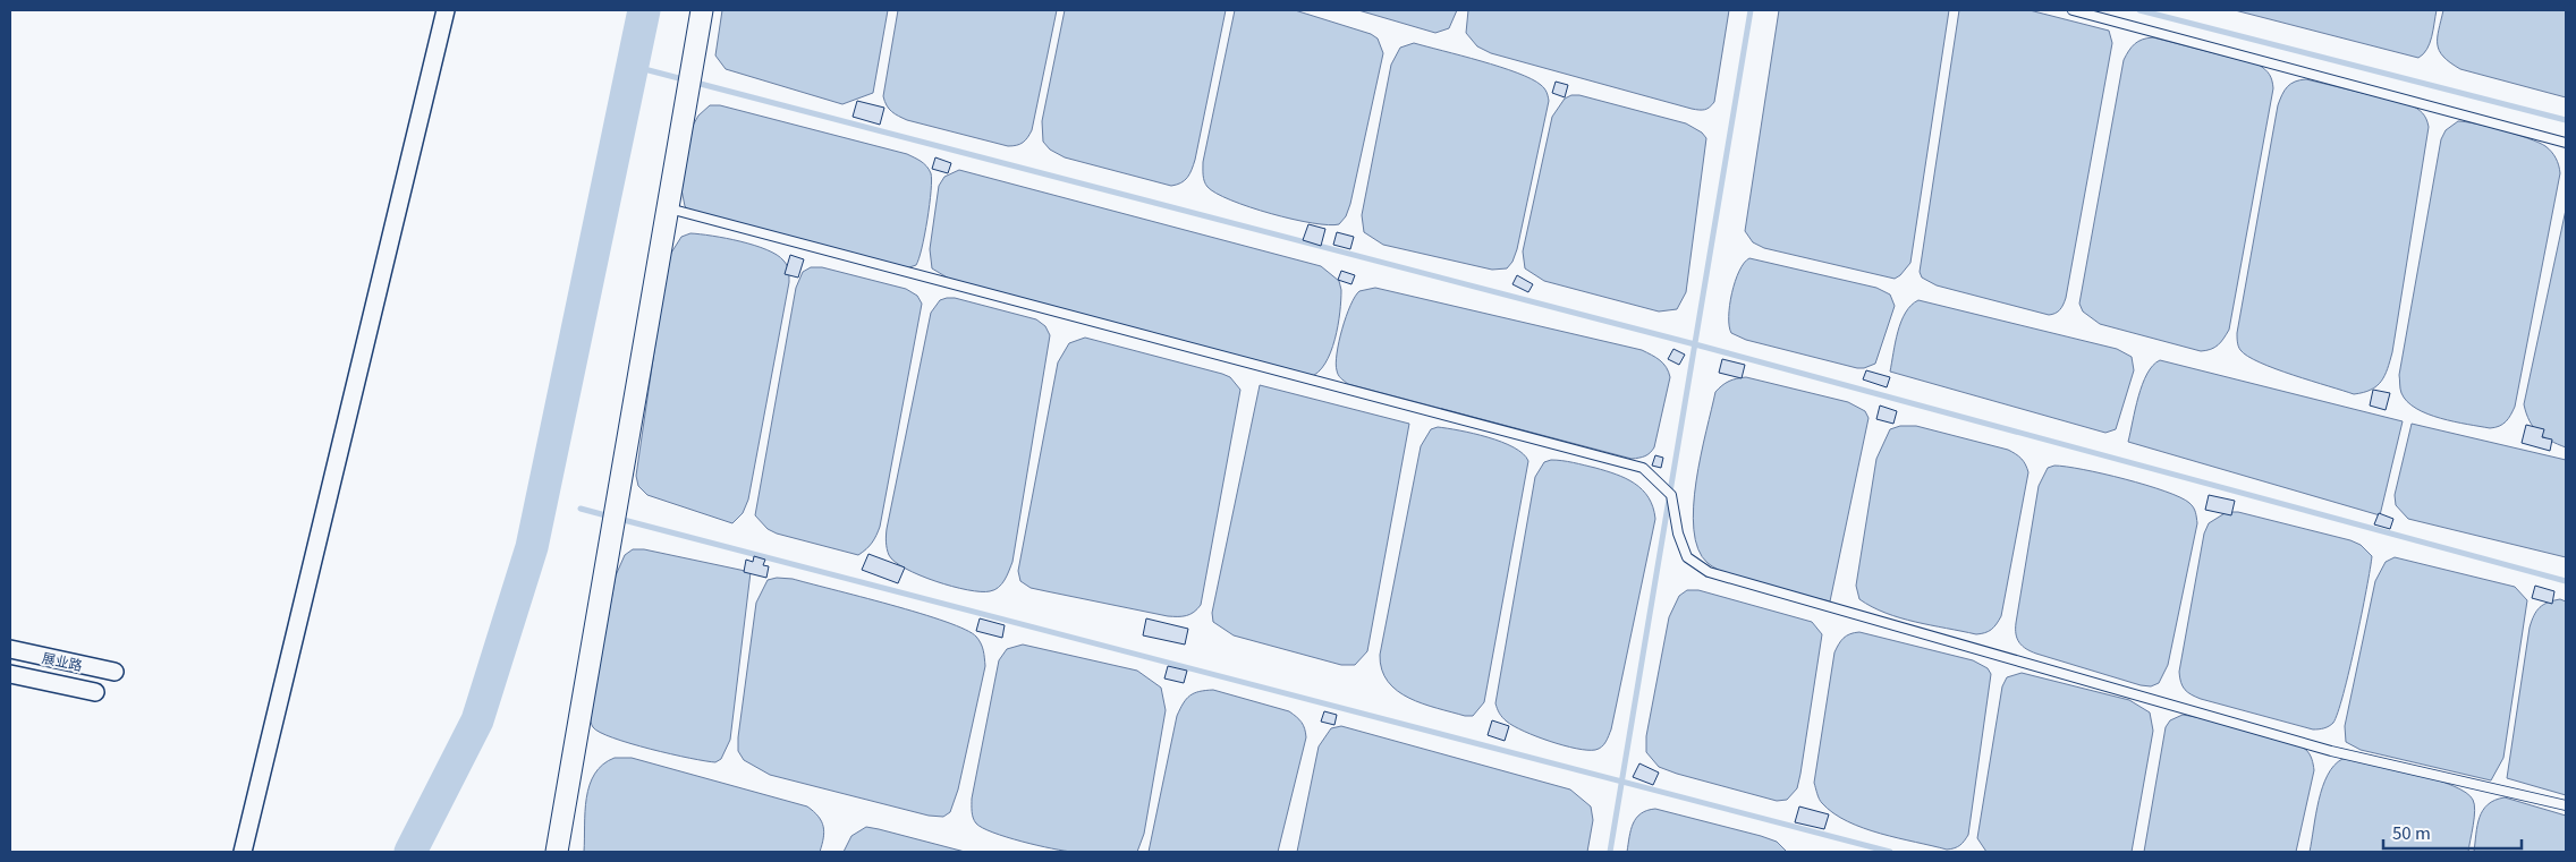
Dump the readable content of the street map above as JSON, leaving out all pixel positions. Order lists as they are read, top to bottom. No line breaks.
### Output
{"streets":{"street":["展业路"]},"scale_bar":"50 m"}
